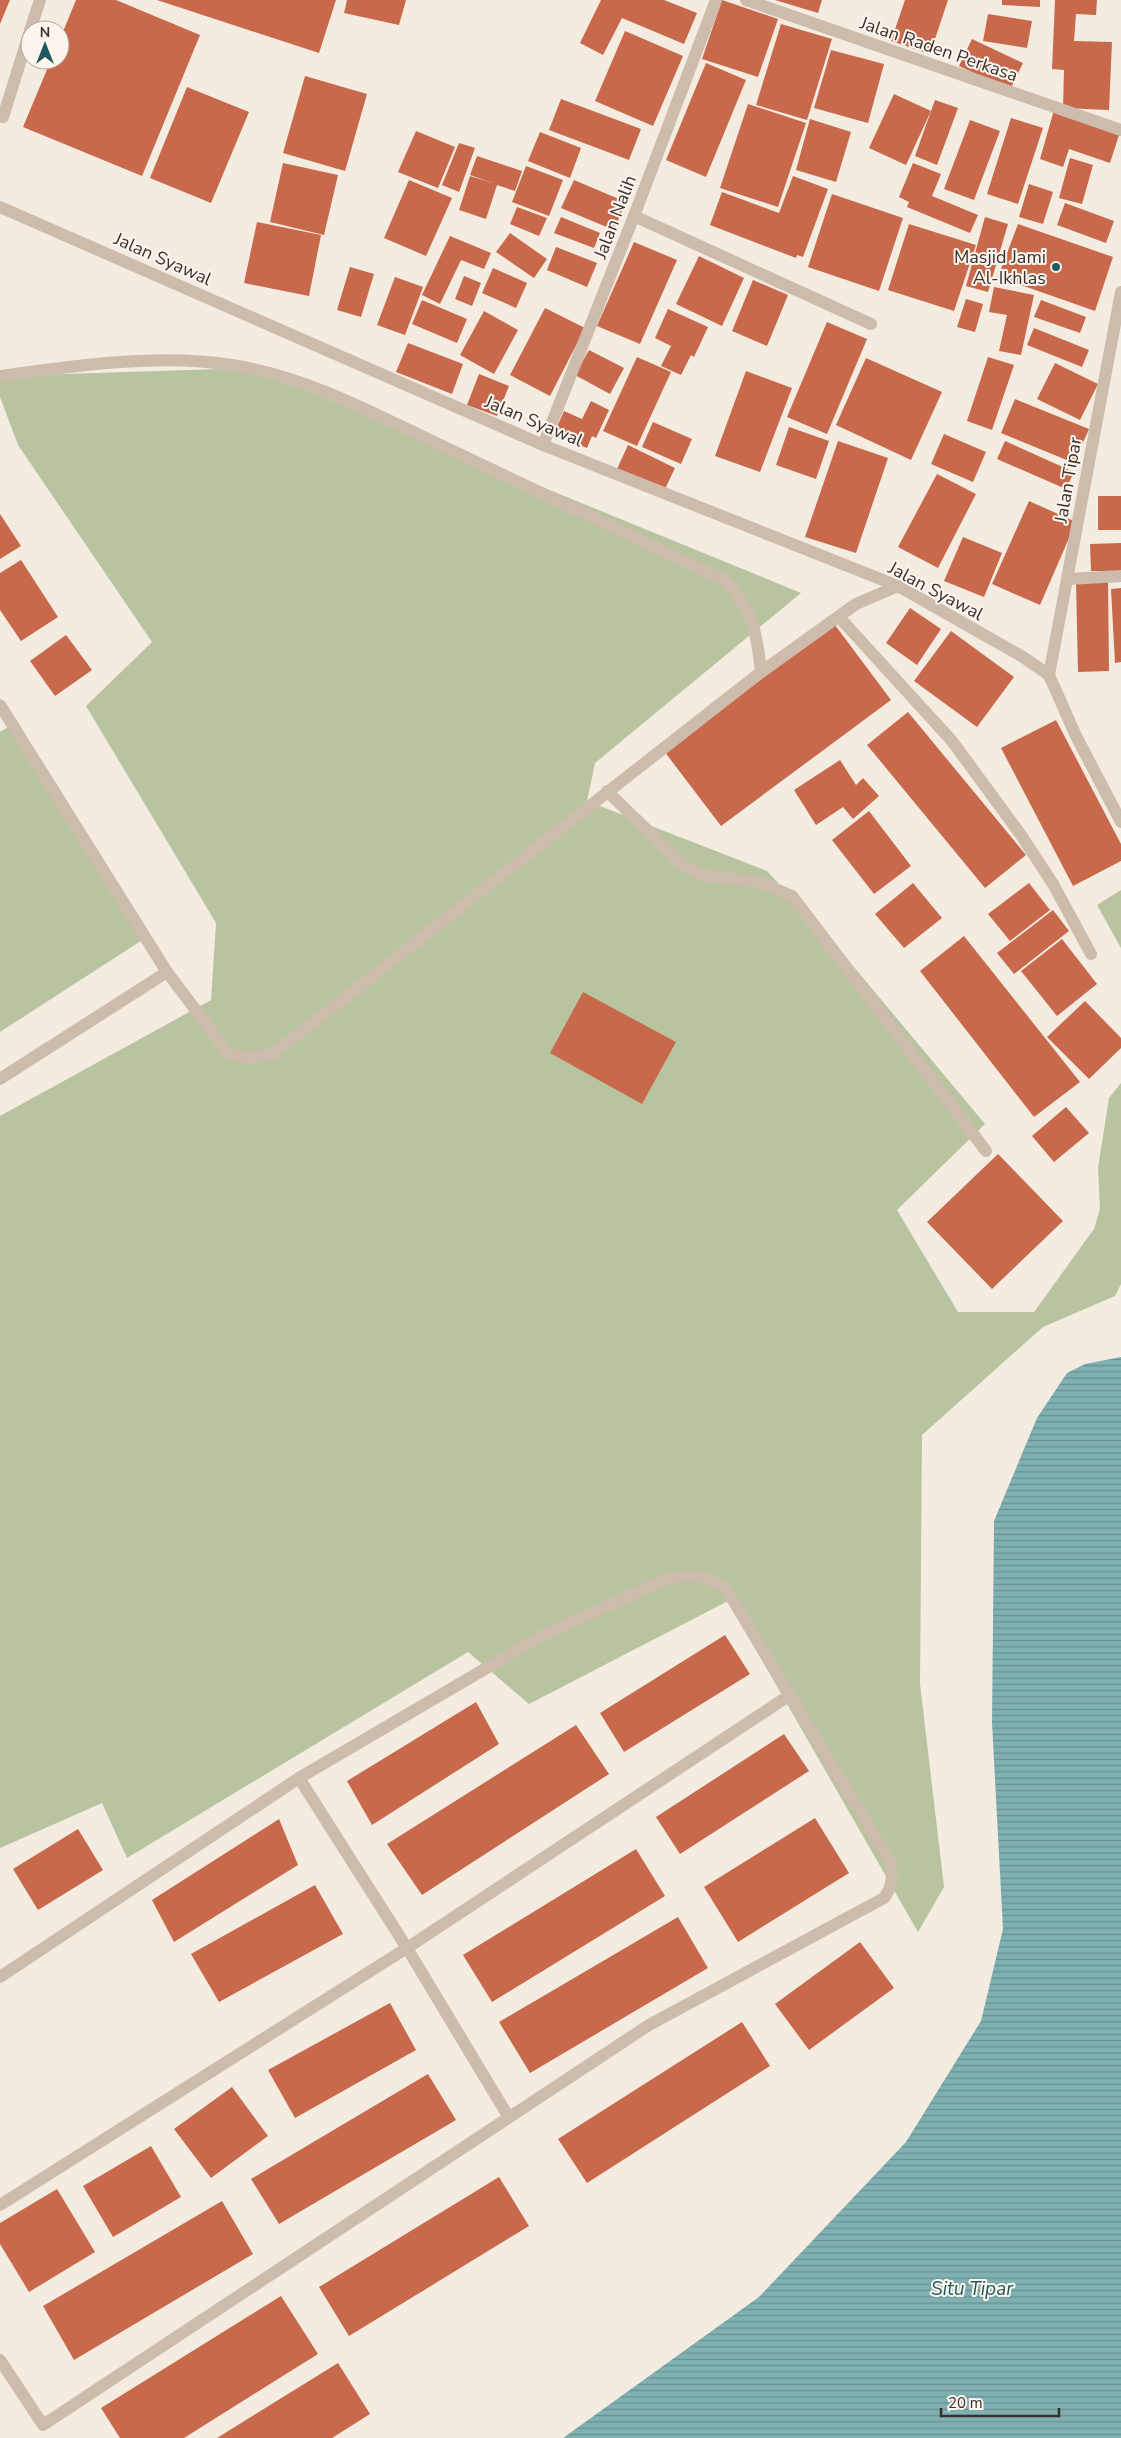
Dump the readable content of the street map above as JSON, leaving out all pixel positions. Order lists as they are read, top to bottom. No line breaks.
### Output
{"streets":{"street":["Jalan Raden Perkasa","Jalan Nalih","Jalan Syawal","Jalan Tipar"]},"crossings":[["Jalan Nalih","Jalan Syawal"],["Jalan Syawal","Jalan Tipar"]],"water":["Situ Tipar"],"places":["Masjid Jami Al-Ikhlas"],"scale_bar":"20 m","north":"top"}
